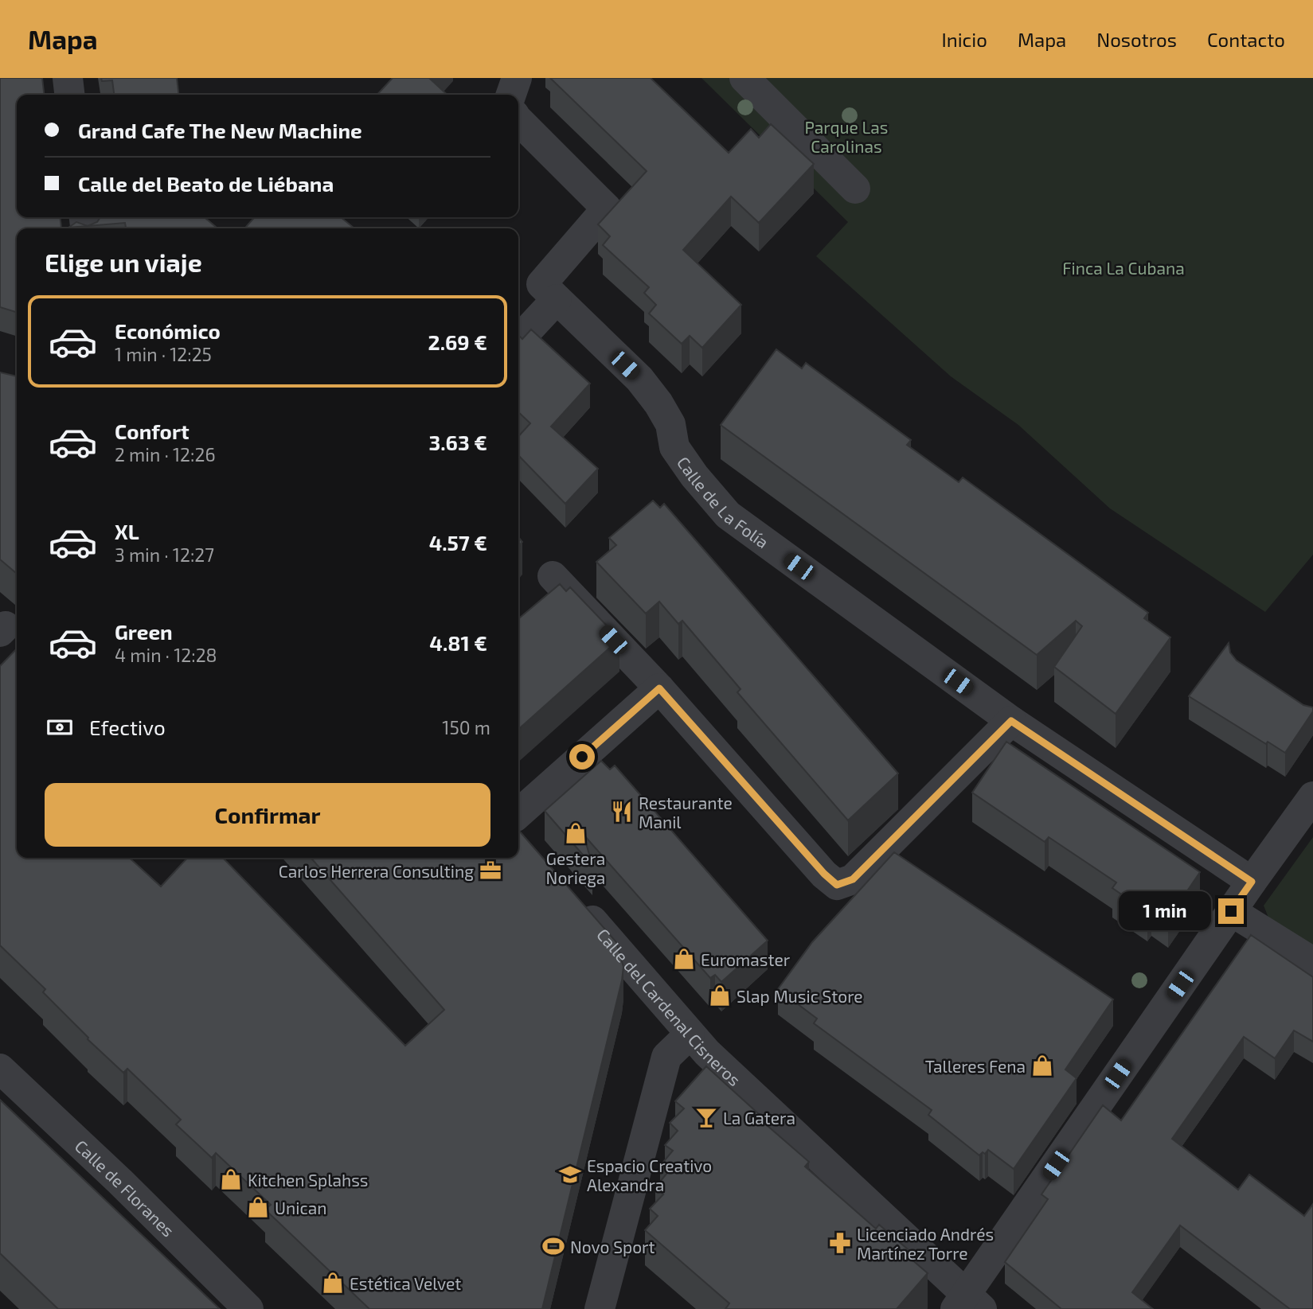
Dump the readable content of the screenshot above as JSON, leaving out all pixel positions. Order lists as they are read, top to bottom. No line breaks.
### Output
{"streets":{"street":["Calle de La Folía","Calle del Cardenal Cisneros","Calle de Floranes"]},"parks":["Parque Las Carolinas","Finca La Cubana"],"places":{"restaurant":["Restaurante Manil"],"shop":["Gestera Noriega","Euromaster","Slap Music Store","Talleres Fena","Kitchen Splahss","Unican","Estética Velvet"],"office":["Carlos Herrera Consulting"],"bar":["La Gatera"],"school or university":["Espacio Creativo Alexandra"],"pharmacy":["Licenciado Andrés Martínez Torre"],"sports":["Novo Sport"]},"page":{"header":"Mapa","nav":["Inicio","Mapa","Nosotros","Contacto"],"banner":["Grand Cafe The New Machine","Calle del Beato de Liébana"],"heading":"Elige un viaje","list":[{"name":"Económico","note":"1 min · 12:25","value":"2.69 €"},{"name":"Confort","note":"2 min · 12:26","value":"3.63 €"},{"name":"XL","note":"3 min · 12:27","value":"4.57 €"},{"name":"Green","note":"4 min · 12:28","value":"4.81 €"}],"pay":["Efectivo","150 m"],"buttons":"Confirmar","bubble":"1 min"}}
